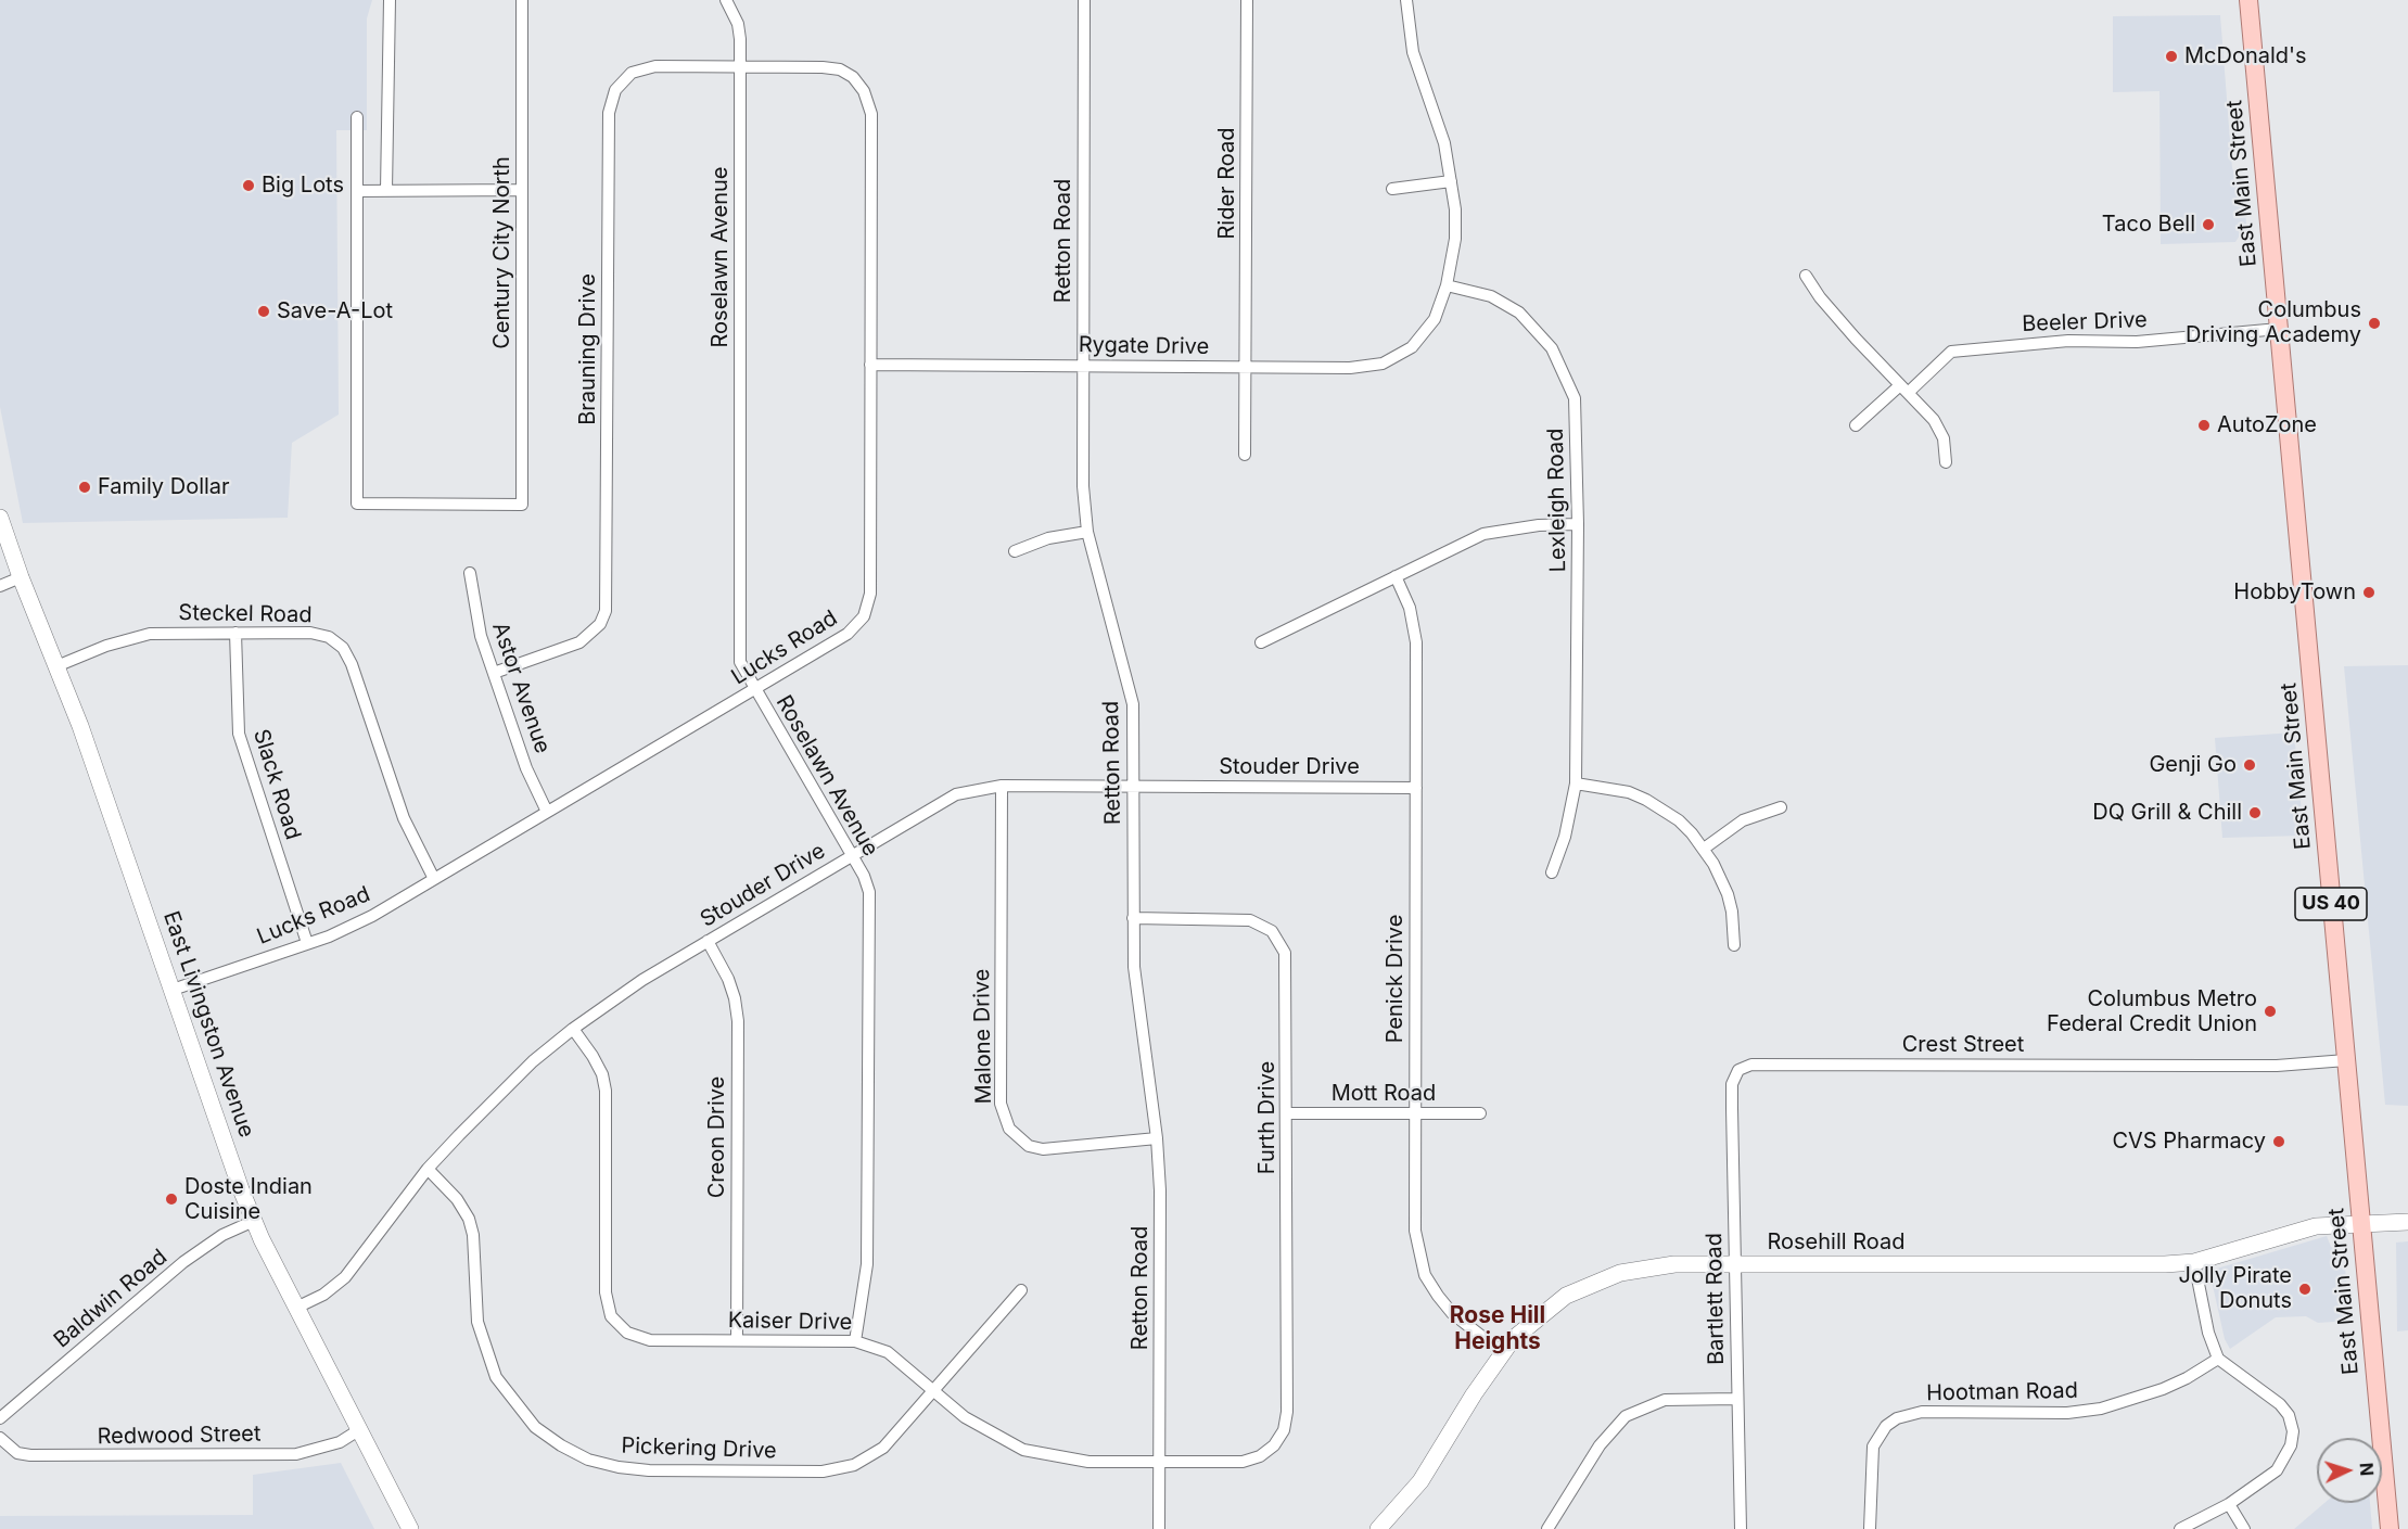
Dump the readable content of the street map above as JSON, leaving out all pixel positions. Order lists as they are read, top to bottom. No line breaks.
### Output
{"streets":{"main road":["East Main Street","US 40"],"street":["Rider Road","Retton Road","Century City North","Roselawn Avenue","Beeler Drive","Rygate Drive","Brauning Drive","Lexleigh Road","Steckel Road","Lucks Road","Astor Avenue","Stouder Drive","Slack Road","Penick Drive","East Livingston Avenue","Malone Drive","Crest Street","Mott Road","Furth Drive","Creon Drive","Rosehill Road","Baldwin Road","Bartlett Road","Kaiser Drive","Hootman Road","Redwood Street","Pickering Drive"]},"crossings":[["Rider Road","Rygate Drive"],["East Main Street","Beeler Drive"],["East Main Street","Crest Street"],["East Main Street","Rosehill Road"],["Retton Road","Rygate Drive"],["Retton Road","Stouder Drive"],["Retton Road","Malone Drive"],["Retton Road","Furth Drive"],["Retton Road","Kaiser Drive"],["Roselawn Avenue","Brauning Drive"],["Roselawn Avenue","Lucks Road"],["Roselawn Avenue","Stouder Drive"],["Roselawn Avenue","Kaiser Drive"],["Rygate Drive","Lexleigh Road"],["Rygate Drive","Lucks Road"],["Brauning Drive","Lucks Road"],["Brauning Drive","Astor Avenue"],["Steckel Road","Lucks Road"],["Steckel Road","Slack Road"],["Steckel Road","East Livingston Avenue"],["Lucks Road","Astor Avenue"],["Lucks Road","Slack Road"],["Lucks Road","East Livingston Avenue"],["Stouder Drive","Penick Drive"],["Stouder Drive","East Livingston Avenue"],["Stouder Drive","Malone Drive"],["Stouder Drive","Creon Drive"],["Stouder Drive","Kaiser Drive"],["Stouder Drive","Pickering Drive"],["Penick Drive","Mott Road"],["Penick Drive","Rosehill Road"],["East Livingston Avenue","Baldwin Road"],["East Livingston Avenue","Redwood Street"],["Crest Street","Bartlett Road"],["Mott Road","Furth Drive"],["Furth Drive","Kaiser Drive"],["Creon Drive","Kaiser Drive"],["Rosehill Road","Bartlett Road"],["Kaiser Drive","Pickering Drive"]],"districts":["Rose Hill Heights"],"places":["McDonald's","Big Lots","Taco Bell","Save-A-Lot","Columbus Driving Academy","AutoZone","Family Dollar","HobbyTown","Genji Go","DQ Grill & Chill","Columbus Metro Federal Credit Union","CVS Pharmacy","Doste Indian Cuisine","Jolly Pirate Donuts"],"north":"right"}
